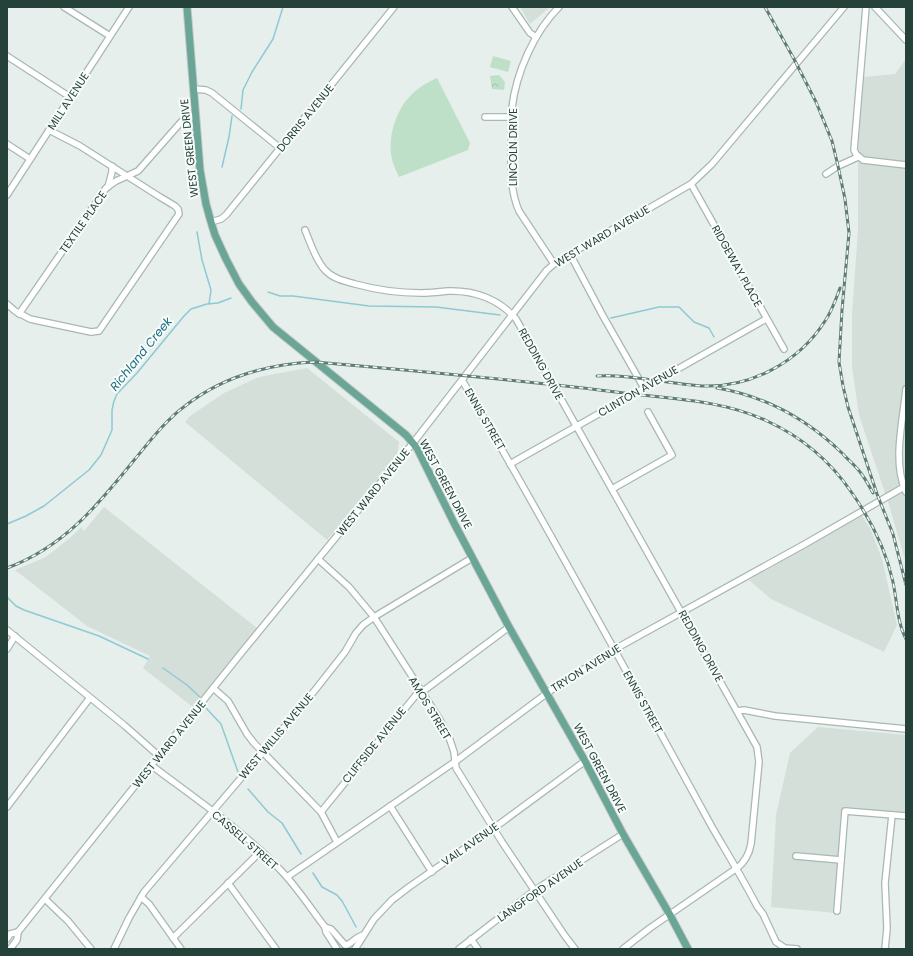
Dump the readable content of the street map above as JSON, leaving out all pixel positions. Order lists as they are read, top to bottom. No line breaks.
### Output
{"streets":{"main road":["WEST GREEN DRIVE"],"street":["MILL AVENUE","DORRIS AVENUE","LINCOLN DRIVE","TEXTILE PLACE","WEST WARD AVENUE","RIDGEWAY PLACE","REDDING DRIVE","CLINTON AVENUE","ENNIS STREET","TRYON AVENUE","AMOS STREET","WEST WILLIS AVENUE","CLIFFSIDE AVENUE","CASSELL STREET","VAIL AVENUE","LANGFORD AVENUE"]},"crossings":[["DORRIS AVENUE","WEST GREEN DRIVE"],["LINCOLN DRIVE","WEST WARD AVENUE"],["WEST GREEN DRIVE","TEXTILE PLACE"],["WEST GREEN DRIVE","WEST WARD AVENUE"],["WEST GREEN DRIVE","REDDING DRIVE"],["WEST GREEN DRIVE","TRYON AVENUE"],["WEST GREEN DRIVE","WEST WILLIS AVENUE"],["WEST GREEN DRIVE","CLIFFSIDE AVENUE"],["WEST GREEN DRIVE","VAIL AVENUE"],["WEST GREEN DRIVE","LANGFORD AVENUE"],["WEST WARD AVENUE","RIDGEWAY PLACE"],["WEST WARD AVENUE","REDDING DRIVE"],["WEST WARD AVENUE","ENNIS STREET"],["WEST WARD AVENUE","AMOS STREET"],["WEST WARD AVENUE","CASSELL STREET"],["RIDGEWAY PLACE","CLINTON AVENUE"],["REDDING DRIVE","CLINTON AVENUE"],["REDDING DRIVE","ENNIS STREET"],["REDDING DRIVE","TRYON AVENUE"],["CLINTON AVENUE","ENNIS STREET"],["ENNIS STREET","TRYON AVENUE"],["TRYON AVENUE","AMOS STREET"],["TRYON AVENUE","CASSELL STREET"],["AMOS STREET","WEST WILLIS AVENUE"],["AMOS STREET","CLIFFSIDE AVENUE"],["AMOS STREET","VAIL AVENUE"],["AMOS STREET","LANGFORD AVENUE"],["WEST WILLIS AVENUE","CASSELL STREET"],["CASSELL STREET","VAIL AVENUE"]],"water":["Richland Creek"]}
